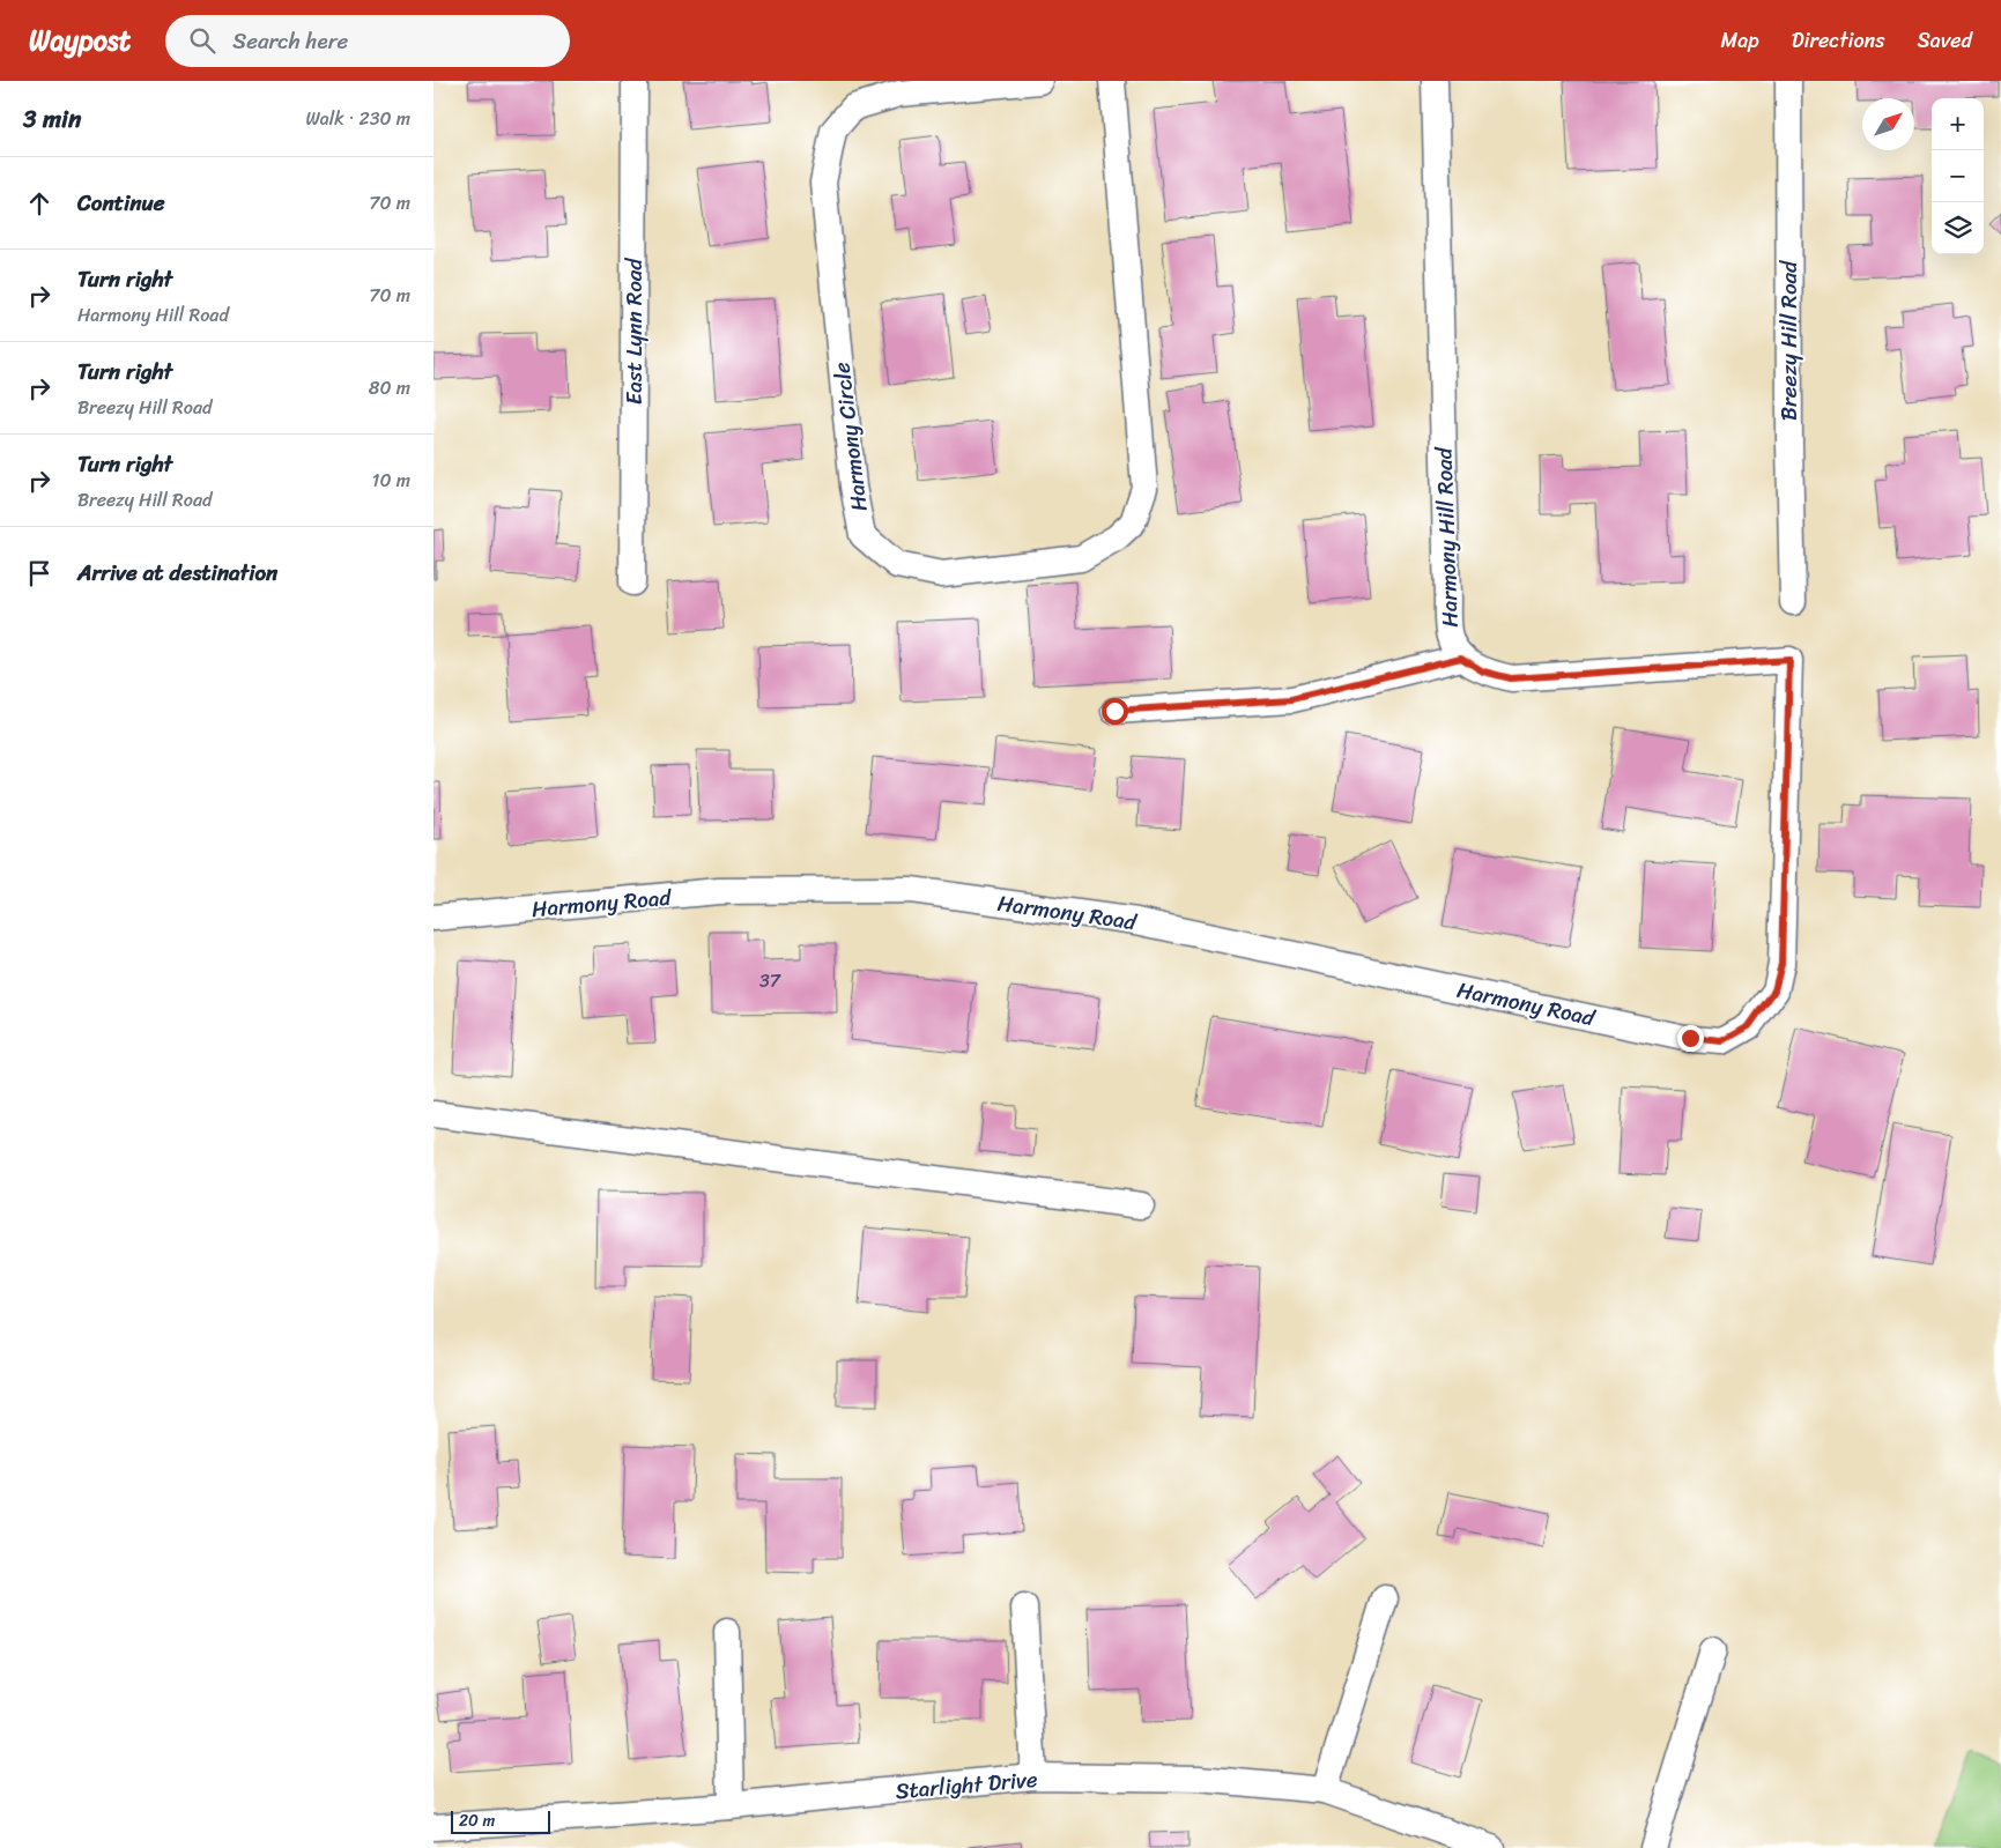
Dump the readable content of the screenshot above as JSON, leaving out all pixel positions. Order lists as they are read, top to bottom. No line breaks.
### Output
{"streets":{"street":["East Lynn Road","Breezy Hill Road","Harmony Circle","Harmony Hill Road","Harmony Road","Starlight Drive"]},"crossings":[["Harmony Hill Road","Harmony Road"]],"house_numbers":["37"],"scale_bar":"20 m","north":"top right","page":{"header":"Waypost","search":"Search here","nav":["Map","Directions","Saved"],"heading":["3 min","Walk · 230 m"],"map_buttons":["+","−"],"list":[["Continue","70 m"],["Turn right","Harmony Hill Road","70 m"],["Turn right","Breezy Hill Road","80 m"],["Turn right","Breezy Hill Road","10 m"],"Arrive at destination"],"scale":"20 m"}}
